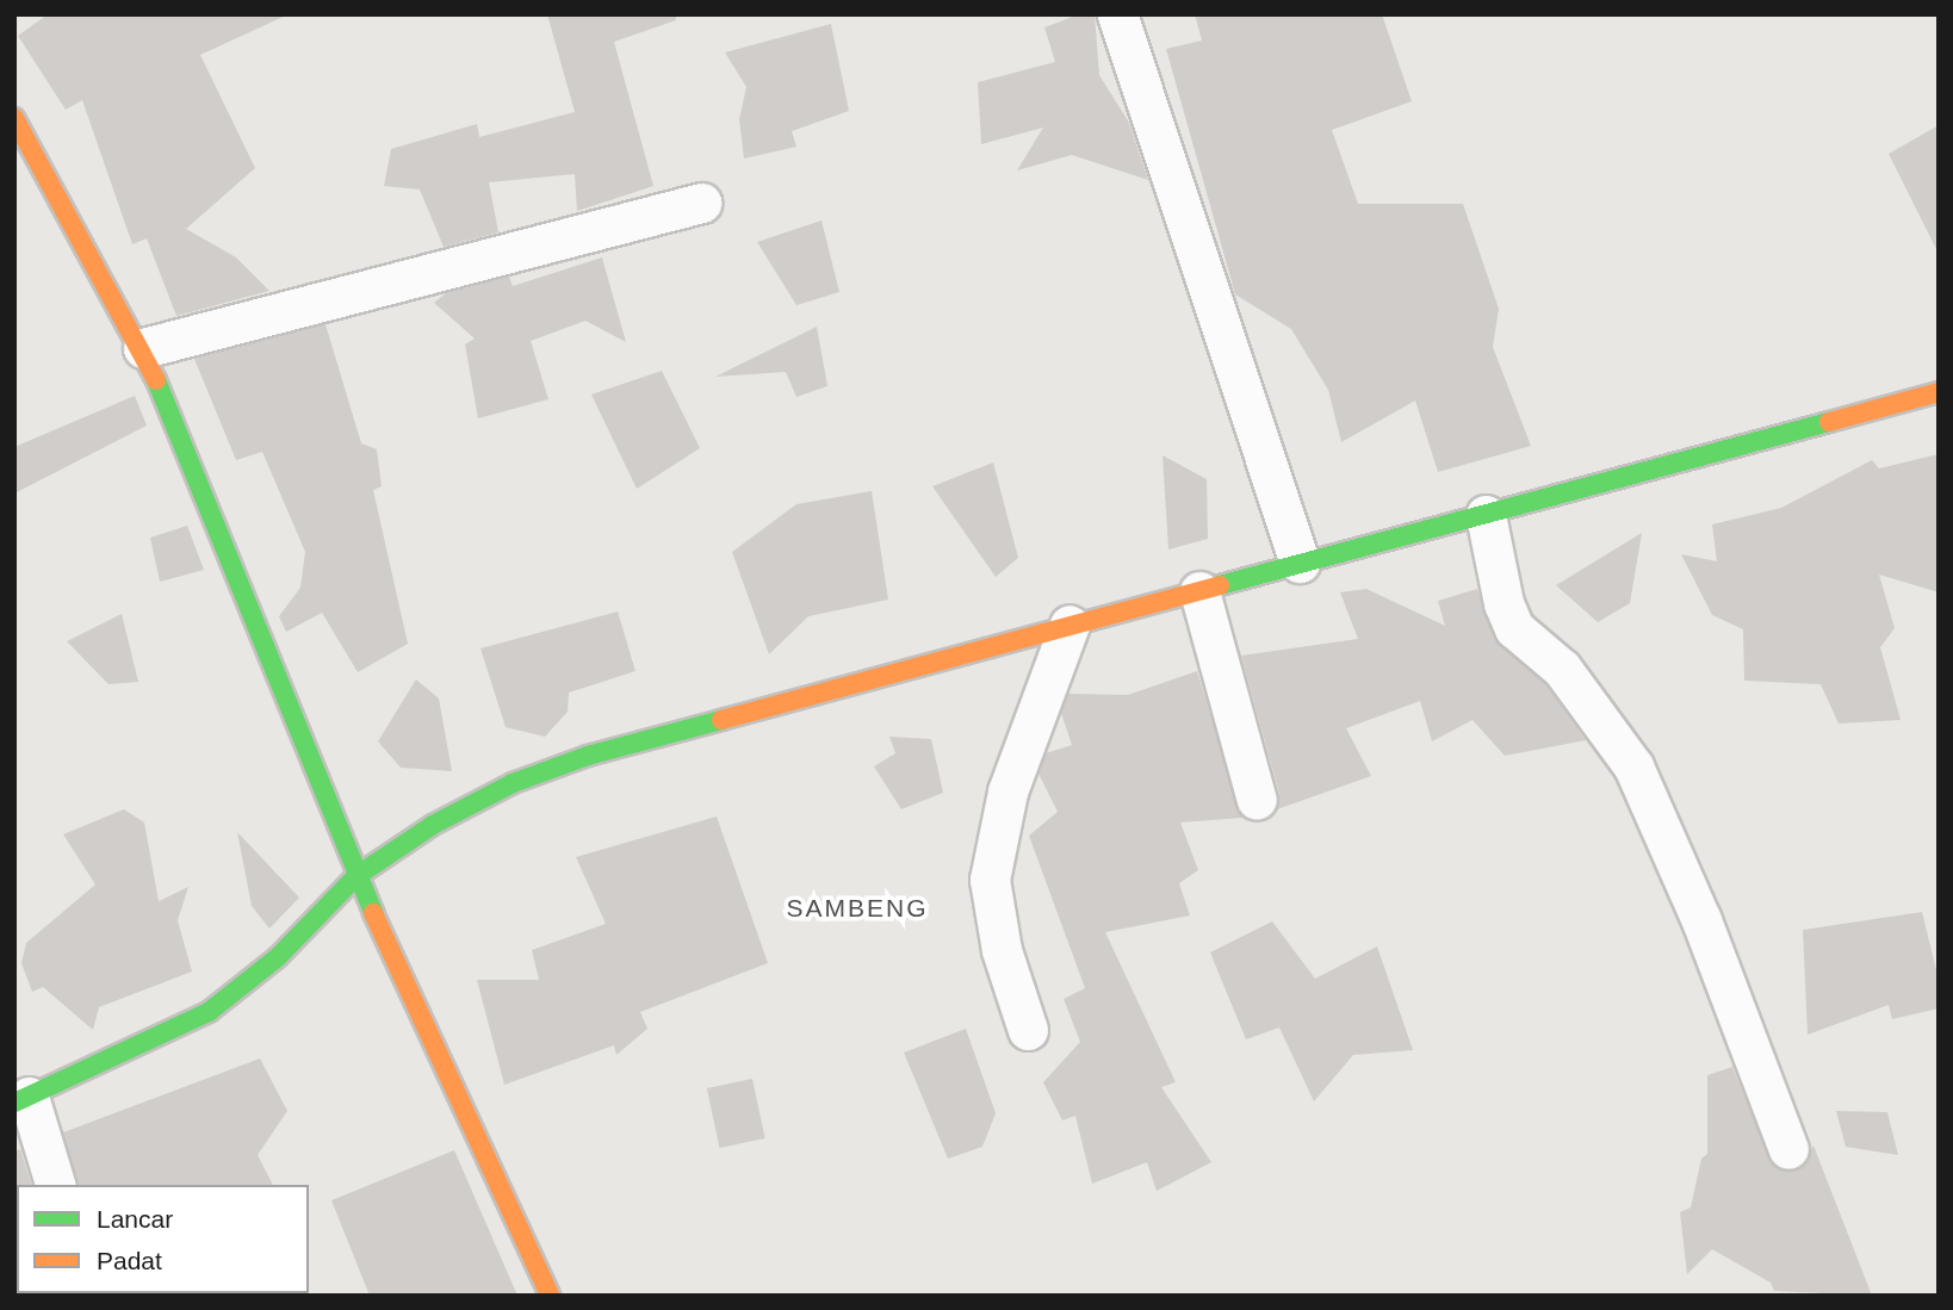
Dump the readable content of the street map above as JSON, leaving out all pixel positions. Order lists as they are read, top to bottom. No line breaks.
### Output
{"districts":["SAMBENG"],"legend":["Lancar","Padat"]}
